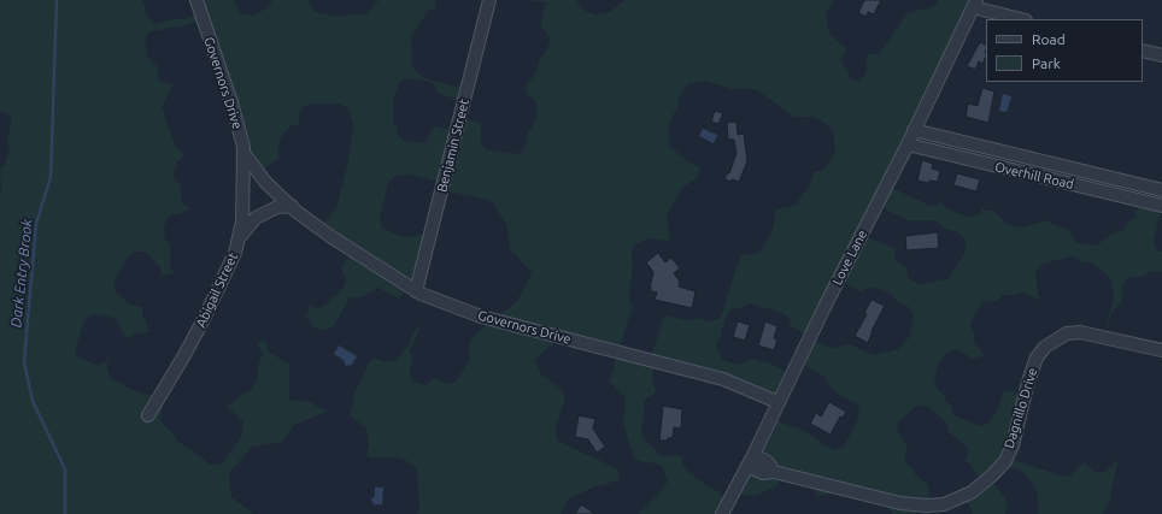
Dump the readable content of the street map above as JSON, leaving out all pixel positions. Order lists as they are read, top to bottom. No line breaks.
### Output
{"streets":{"street":["Governors Drive","Benjamin Street","Overhill Road","Love Lane","Abigail Street","Dagnillo Drive"]},"crossings":[["Governors Drive","Benjamin Street"],["Governors Drive","Love Lane"],["Governors Drive","Abigail Street"],["Overhill Road","Love Lane"],["Love Lane","Dagnillo Drive"]],"water":["Dark Entry Brook"],"legend":["Road","Park"]}
